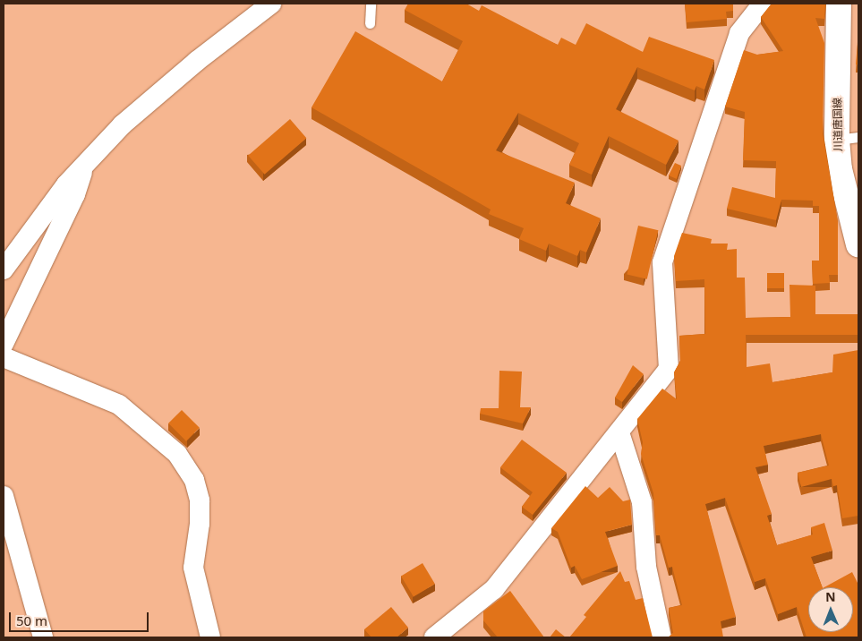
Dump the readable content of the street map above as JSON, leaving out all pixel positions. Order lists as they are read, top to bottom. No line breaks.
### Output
{"streets":{"main road":["川道唐国線"]},"scale_bar":"50 m","north":"top"}
